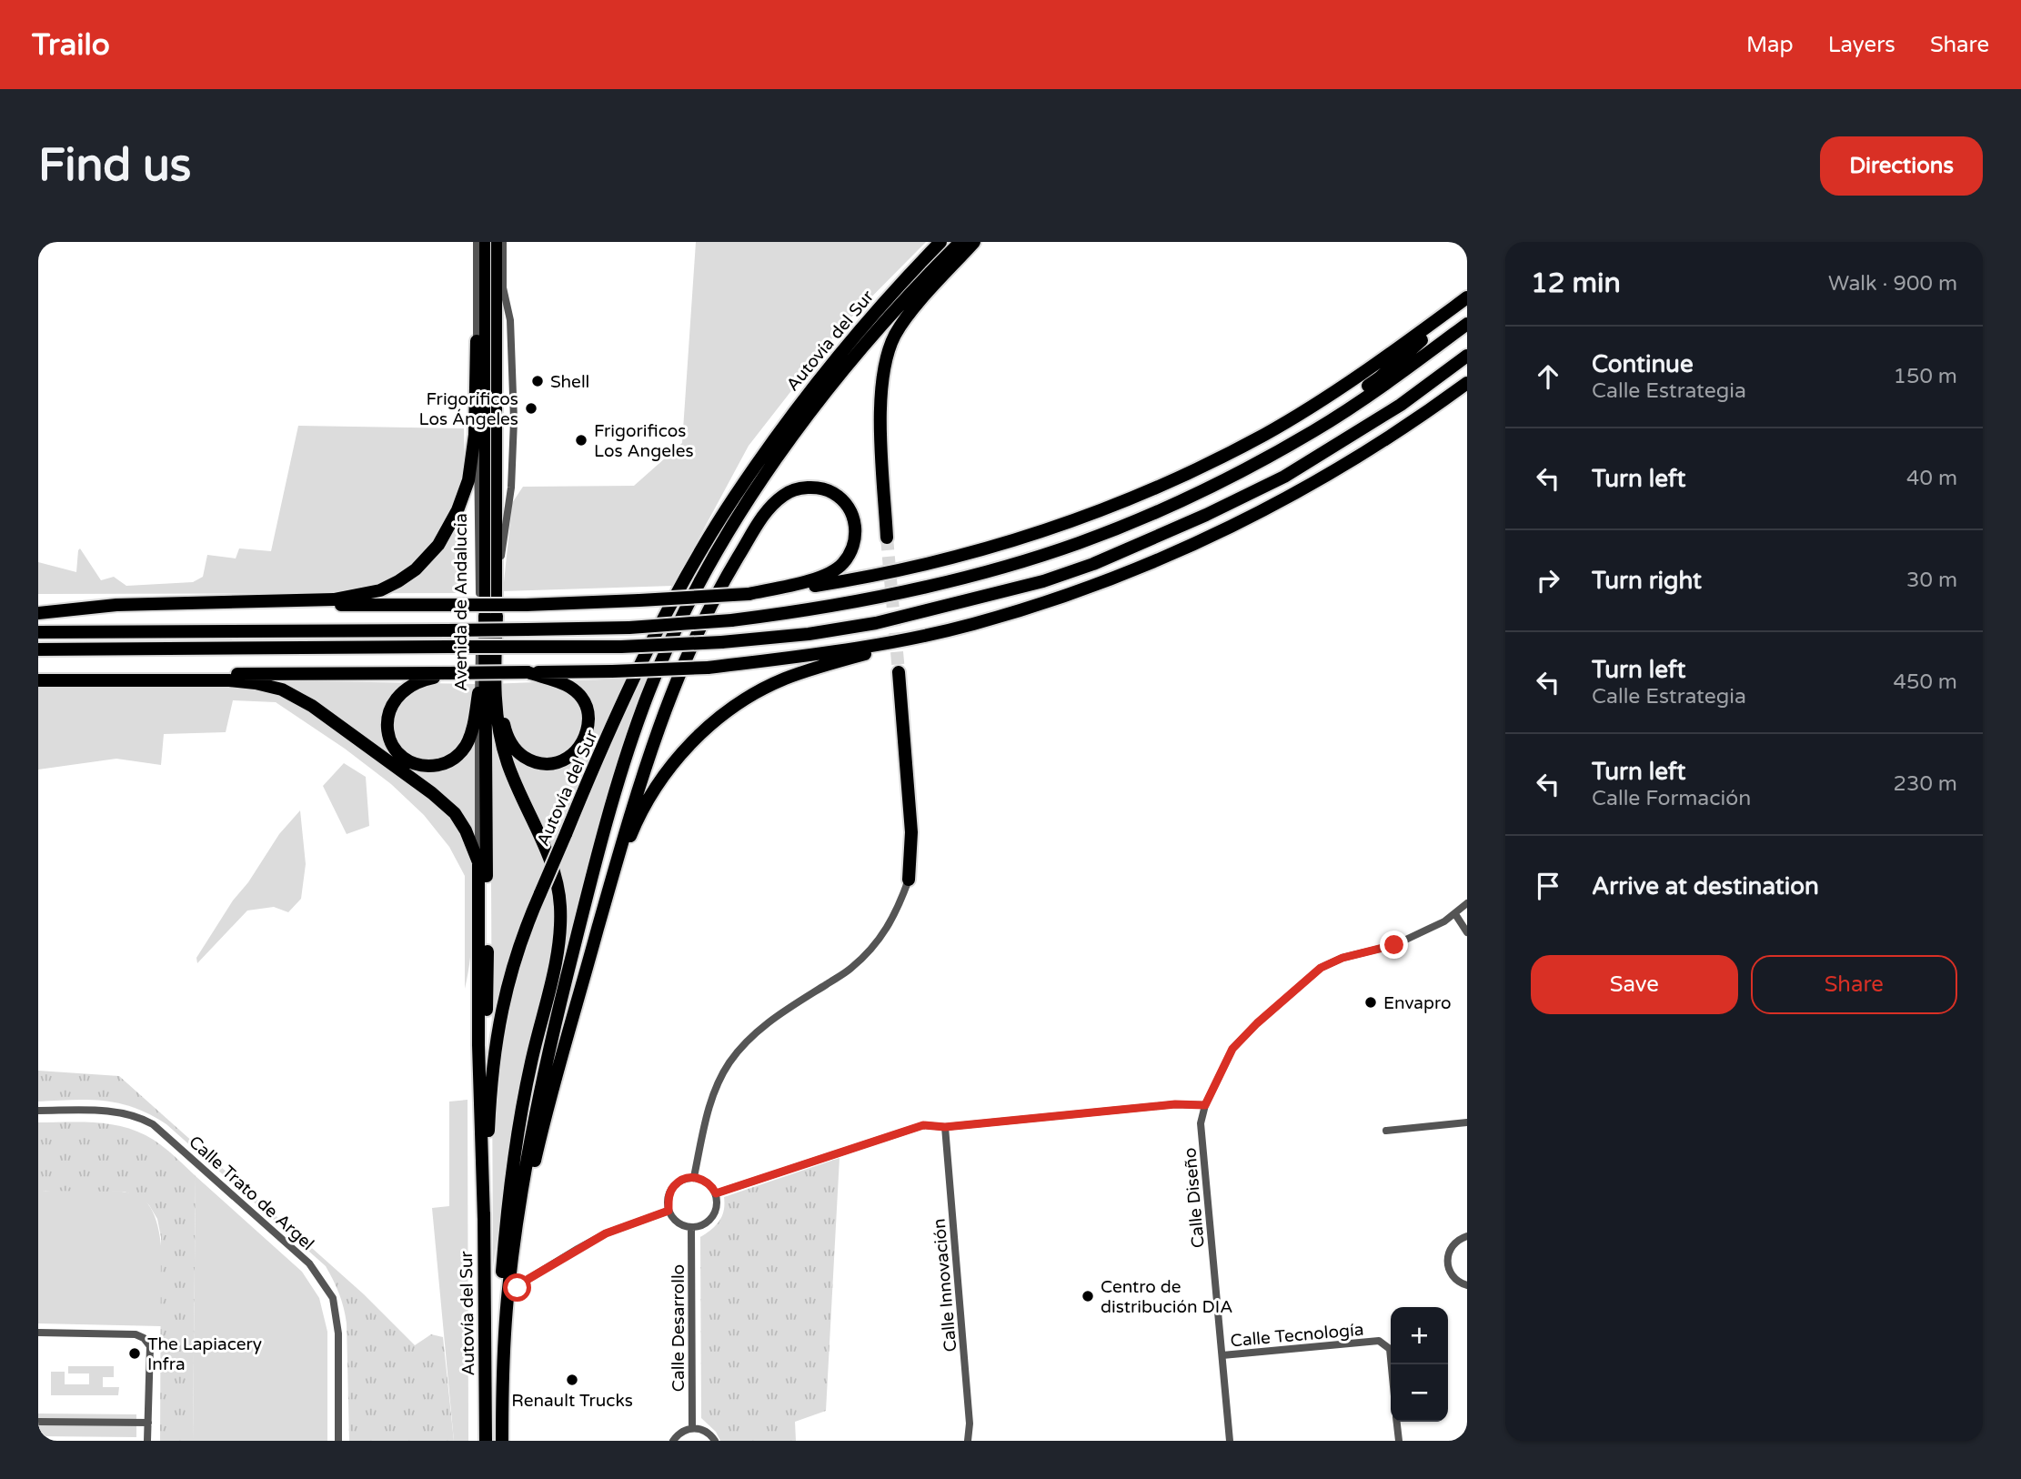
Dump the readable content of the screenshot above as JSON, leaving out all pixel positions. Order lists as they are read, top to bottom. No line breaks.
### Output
{"streets":{"highway":["Autovía del Sur"],"main road":["Avenida de Andalucía"],"street":["Calle Trato de Argel","Calle Diseño","Calle Innovación","Calle Desarrollo","Calle Tecnología"]},"crossings":[["Calle Diseño","Calle Tecnología"]],"places":["Shell","Frigoríficos Los Ángeles","Frigorificos Los Angeles","Envapro","Centro de distribución DIA","The Lapiacery Infra","Renault Trucks"],"page":{"header":"Trailo","nav":["Map","Layers","Share"],"buttons":["Directions",["Save","Share"]],"title":"Find us","heading":["12 min","Walk · 900 m"],"list":[["Continue","Calle Estrategia","150 m"],["Turn left","40 m"],["Turn right","30 m"],["Turn left","Calle Estrategia","450 m"],["Turn left","Calle Formación","230 m"],"Arrive at destination"],"map_buttons":["+","−"]}}
